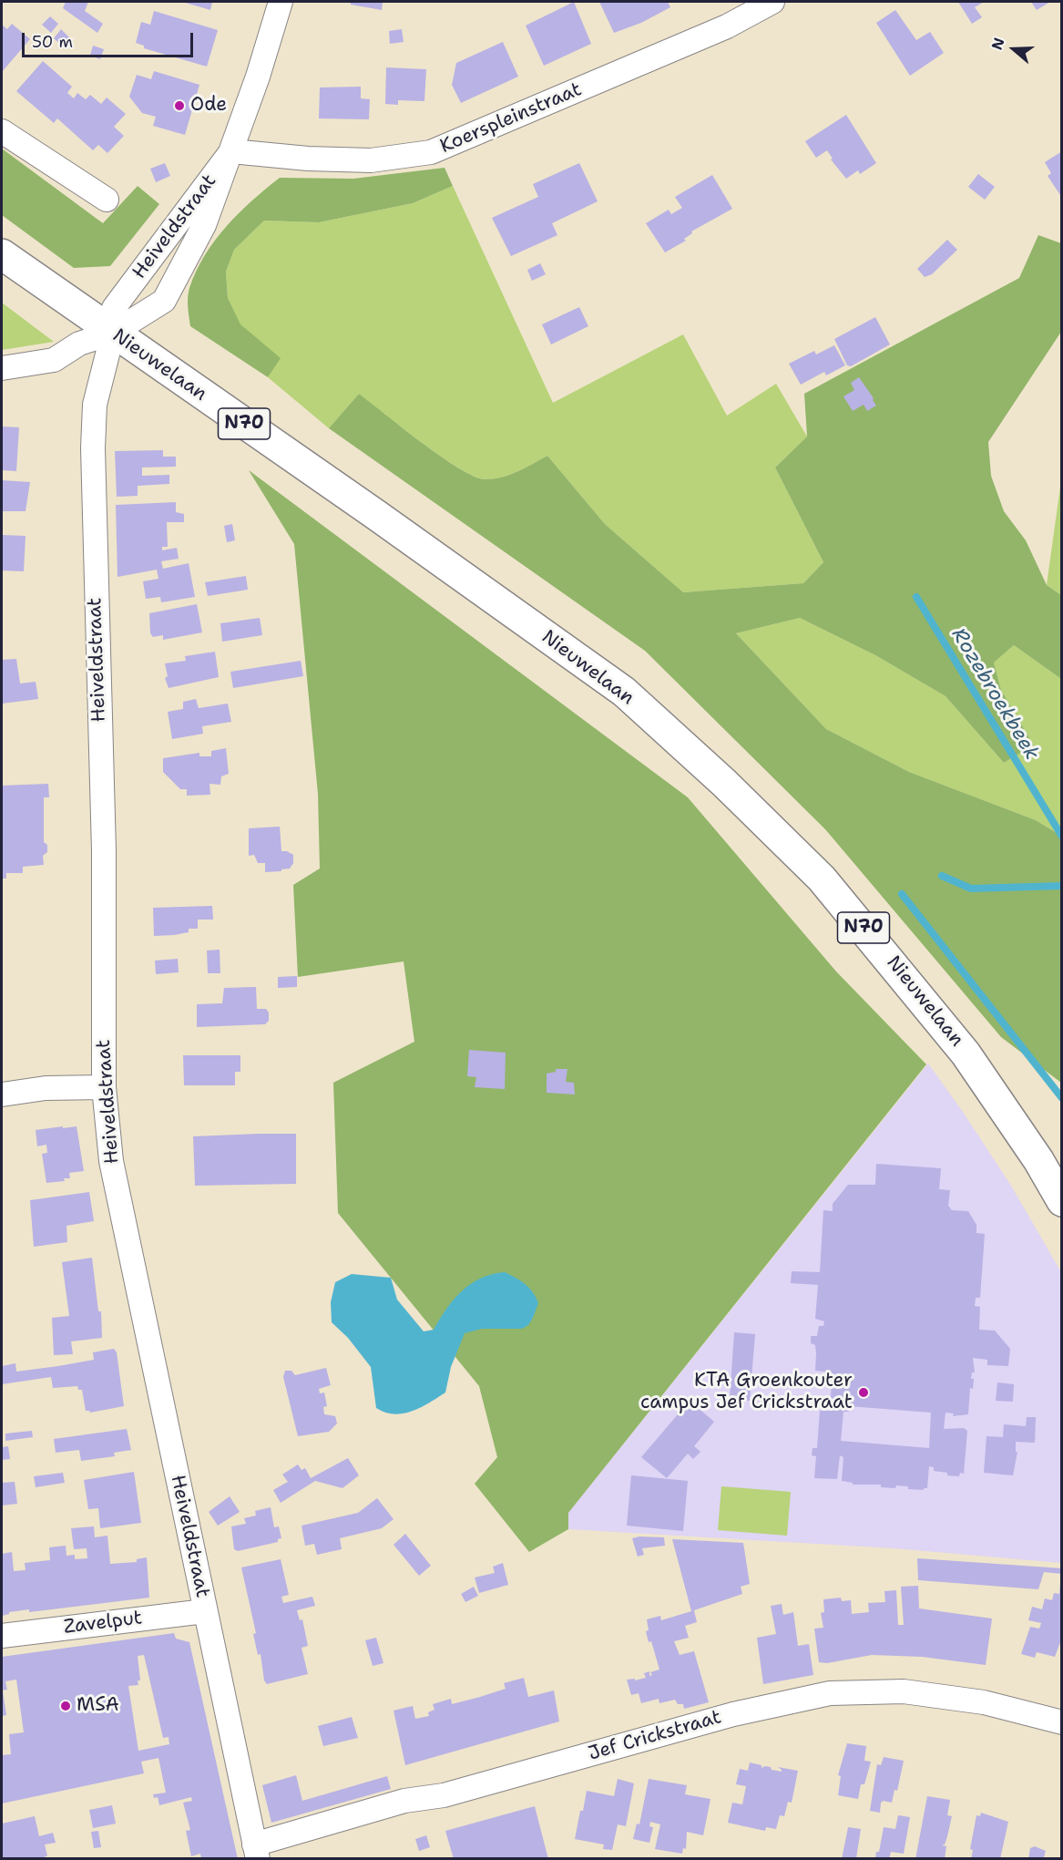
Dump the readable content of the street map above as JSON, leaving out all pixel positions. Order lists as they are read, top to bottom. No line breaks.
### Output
{"streets":{"main road":["Nieuwelaan","N70"],"street":["Koerspleinstraat","Heiveldstraat","Zavelput","Jef Crickstraat"]},"crossings":[["Koerspleinstraat","Heiveldstraat"],["Heiveldstraat","Nieuwelaan"],["Heiveldstraat","Zavelput"],["Heiveldstraat","Jef Crickstraat"]],"water":["Rozebroekbeek"],"places":["Ode","KTA Groenkouter campus Jef Crickstraat","MSA"],"scale_bar":"50 m","north":"left"}
